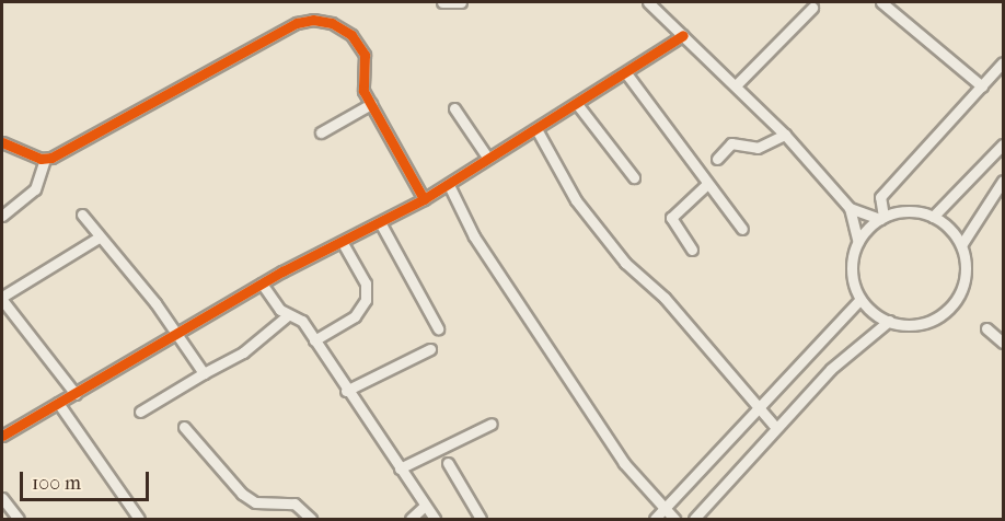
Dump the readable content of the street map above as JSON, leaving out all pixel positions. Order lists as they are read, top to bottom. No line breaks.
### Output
{"scale_bar":"100 m"}
